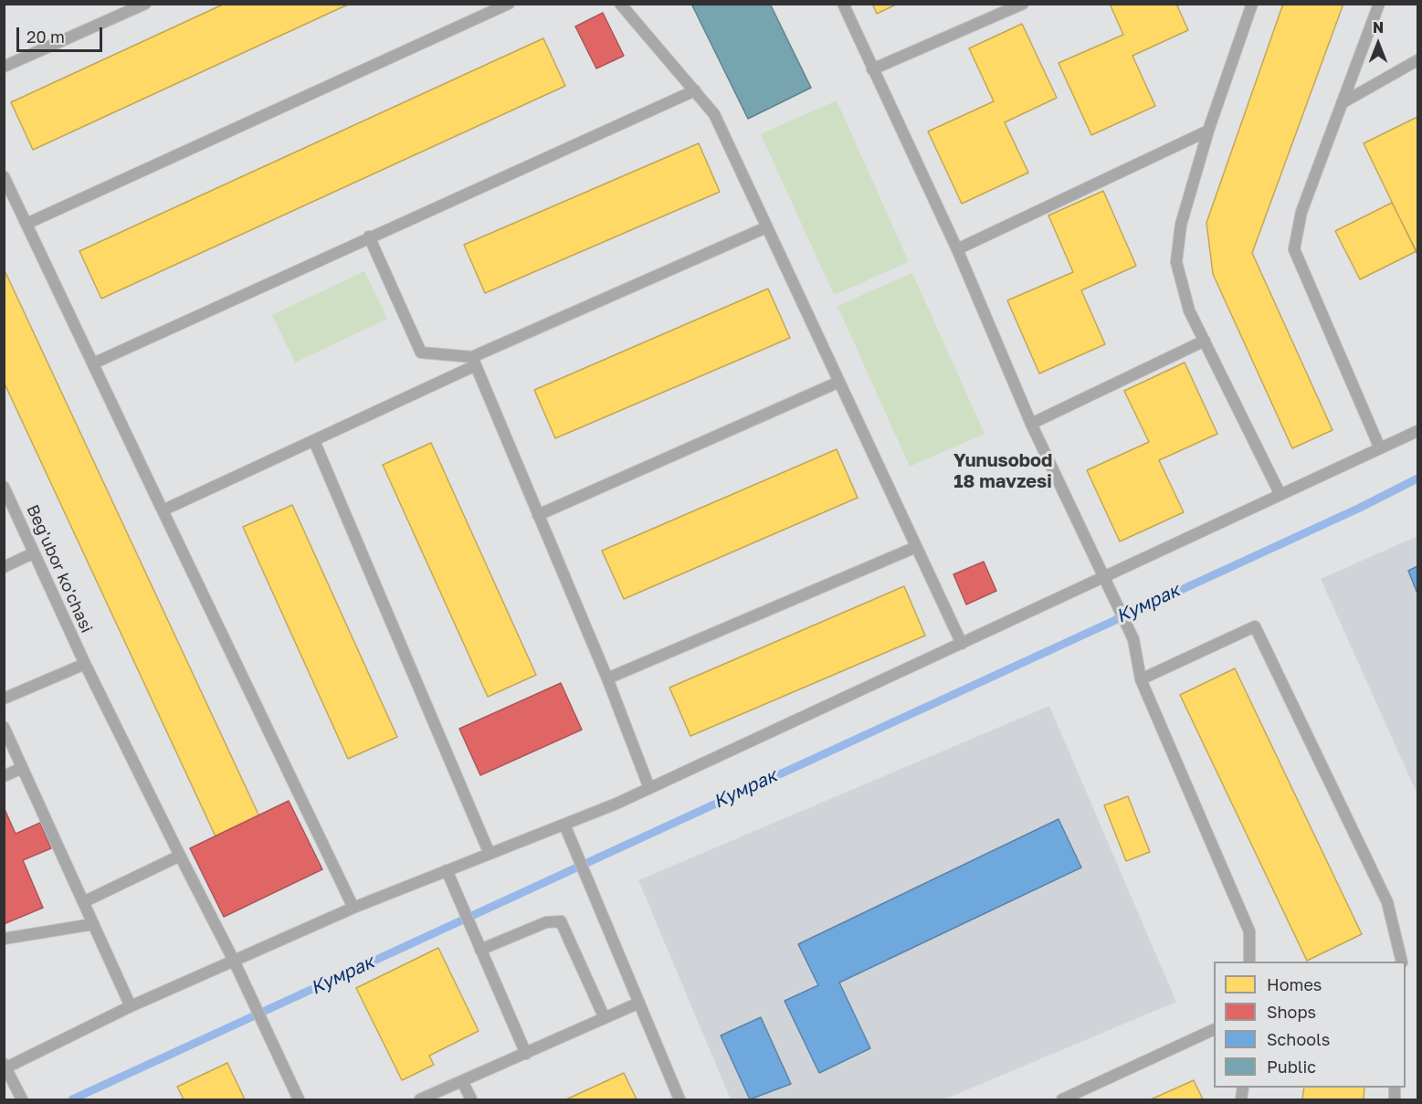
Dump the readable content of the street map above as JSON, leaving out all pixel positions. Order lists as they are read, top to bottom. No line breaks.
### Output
{"streets":{"lane":["Beg'ubor ko'chasi"]},"districts":["Yunusobod 18 mavzesi"],"water":["Кумрак"],"legend":["Homes","Shops","Schools","Public"],"scale_bar":"20 m","north":"top"}
